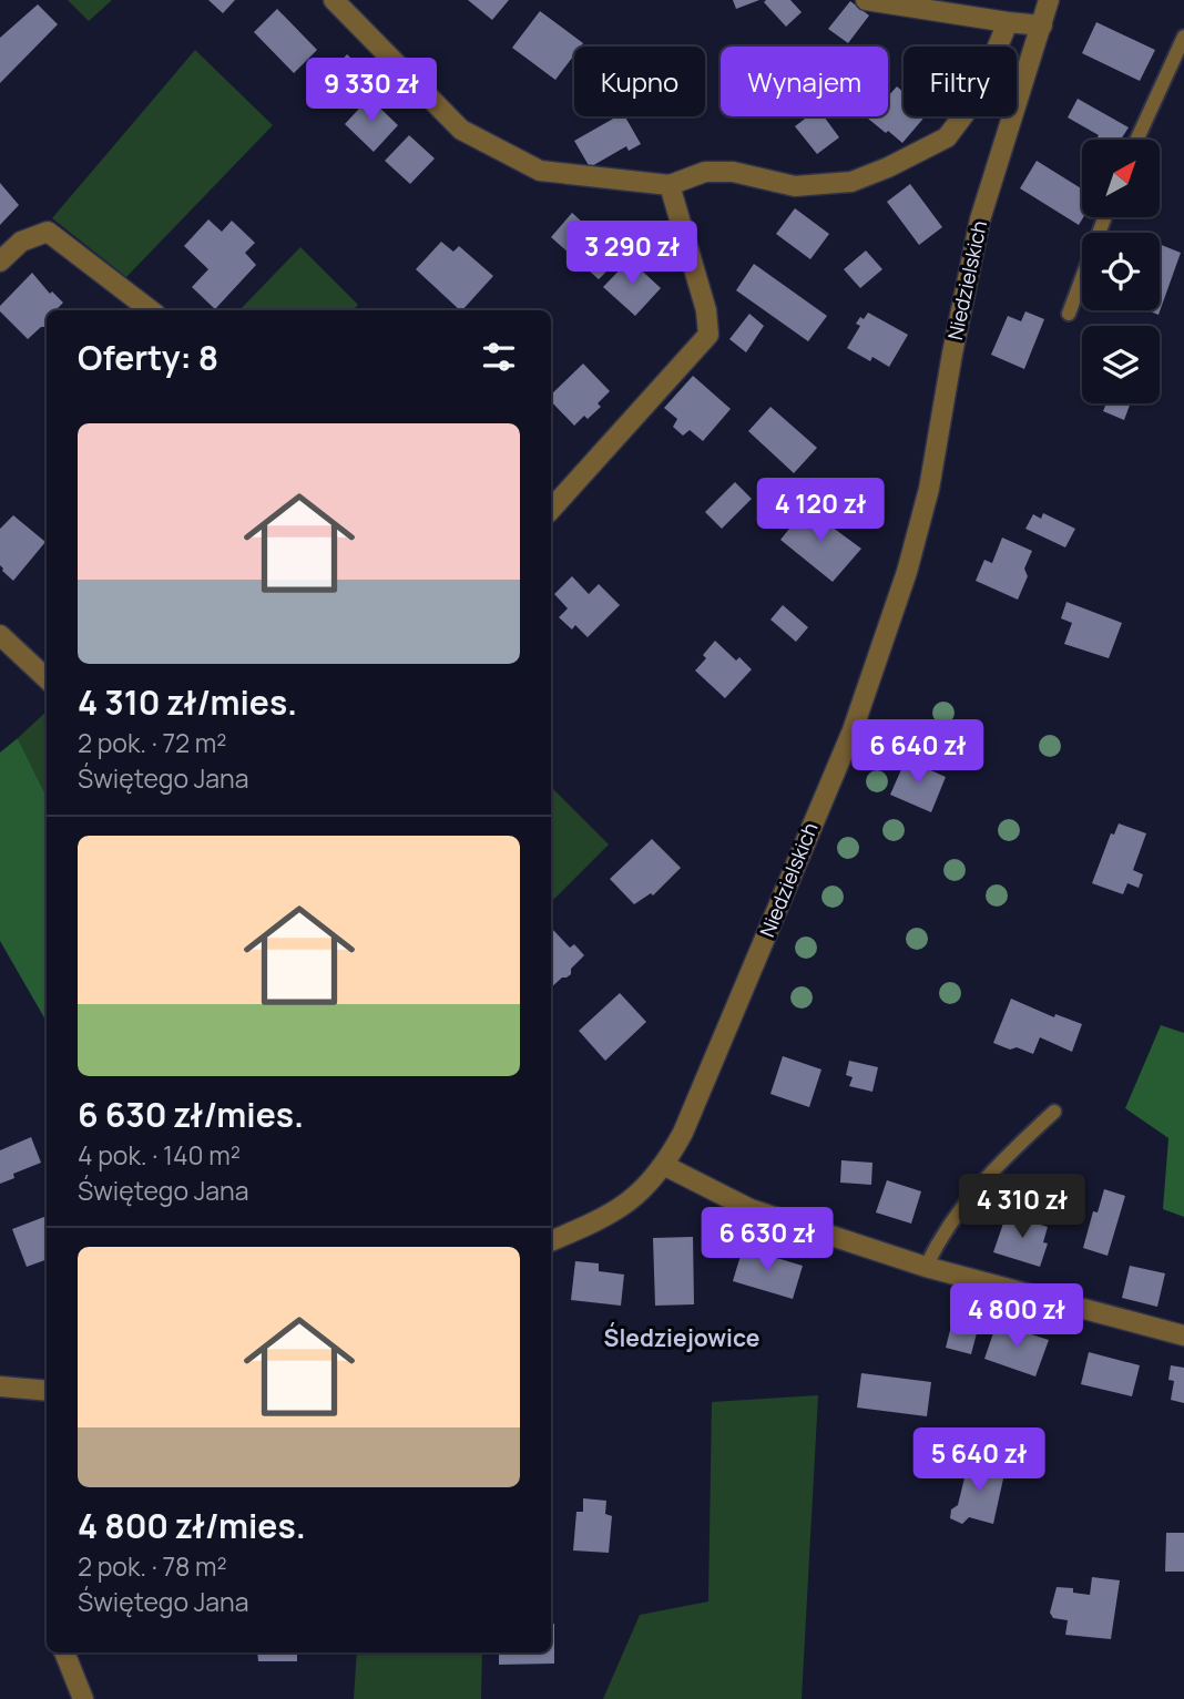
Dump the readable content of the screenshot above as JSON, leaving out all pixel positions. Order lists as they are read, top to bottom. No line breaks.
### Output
{"streets":{"street":["Niedzielskich"]},"districts":["Śledziejowice"],"north":"top right","page":{"chip":["Kupno","Wynajem","Filtry"],"price":["9 330 zł","3 290 zł","4 120 zł","6 640 zł","4 310 zł","6 630 zł","4 800 zł","5 640 zł"],"heading":"Oferty: 8","list":[{"name":"4 310 zł/mies.","note":"2 pok. · 72 m² · Świętego Jana"},{"name":"6 630 zł/mies.","note":"4 pok. · 140 m² · Świętego Jana"},{"name":"4 800 zł/mies.","note":"2 pok. · 78 m² · Świętego Jana"}]}}
